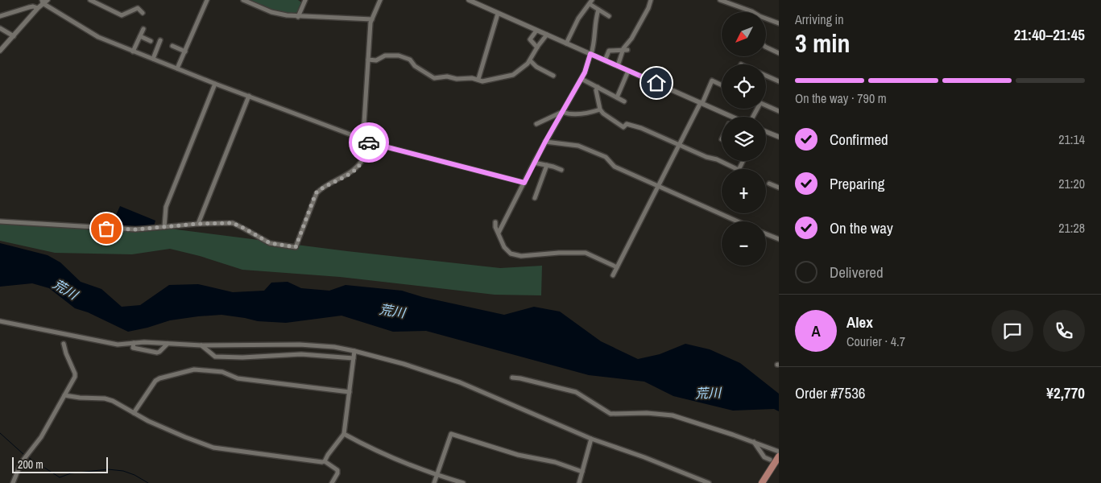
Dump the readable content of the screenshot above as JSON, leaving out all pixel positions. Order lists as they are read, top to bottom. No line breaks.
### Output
{"water":["荒川"],"scale_bar":"200 m","north":"bottom left","page":{"heading":["3 min","Arriving in","21:40–21:45"],"panel":["Alex","Courier · 4.7","Order #7536","¥2,770"],"map_buttons":["+","−"],"bar":"On the way · 790 m","list":[["Confirmed","21:14"],["Preparing","21:20"],["On the way","21:28"],"Delivered"],"round":"A","scale":"200 m"}}
